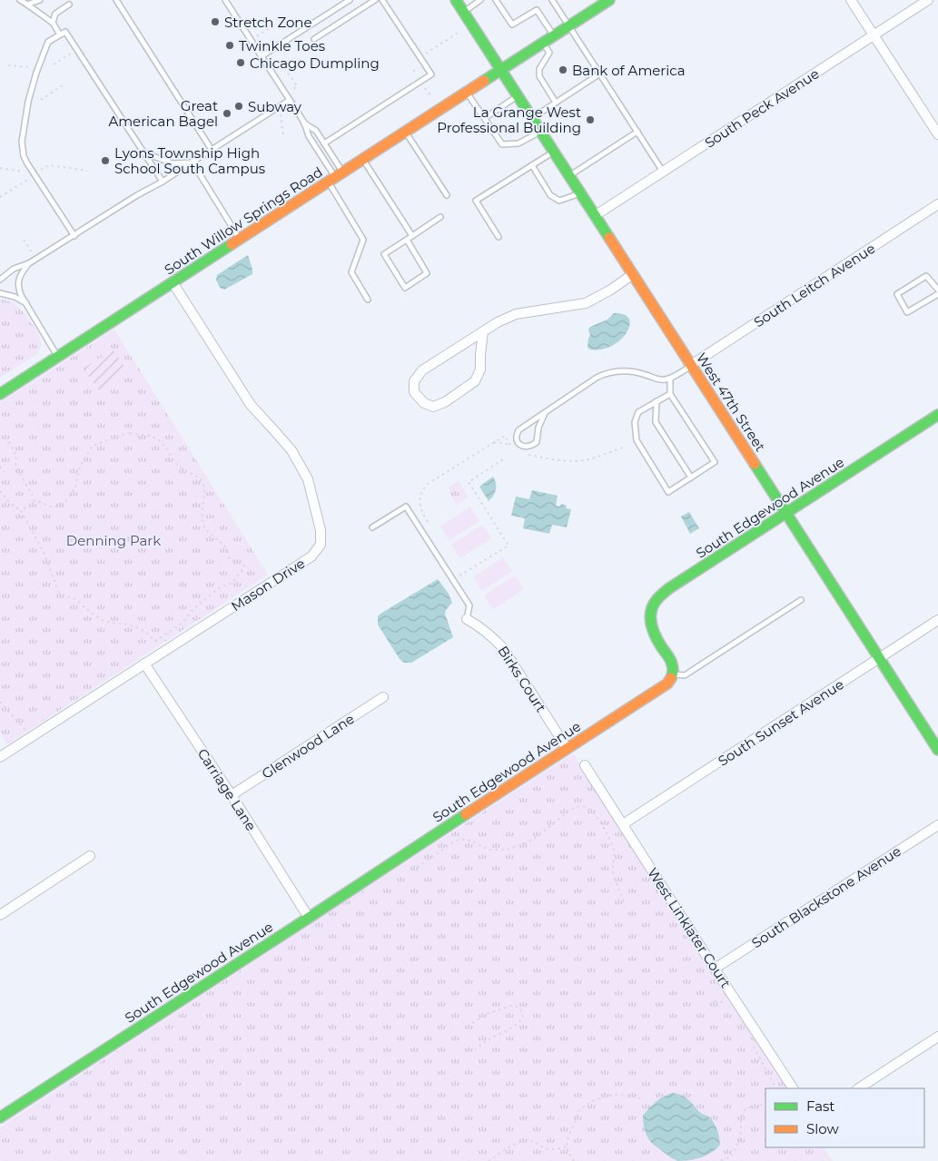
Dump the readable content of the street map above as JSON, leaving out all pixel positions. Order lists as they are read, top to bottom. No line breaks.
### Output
{"streets":{"street":["South Peck Avenue","South Willow Springs Road","South Leitch Avenue","West 47th Street","South Edgewood Avenue","Mason Drive","Birks Court","South Sunset Avenue","Glenwood Lane","Carriage Lane","South Blackstone Avenue","West Linklater Court"]},"crossings":[["South Peck Avenue","West 47th Street"],["South Willow Springs Road","West 47th Street"],["South Willow Springs Road","Mason Drive"],["South Leitch Avenue","West 47th Street"],["West 47th Street","South Edgewood Avenue"],["West 47th Street","South Sunset Avenue"],["South Edgewood Avenue","Birks Court"],["South Edgewood Avenue","Carriage Lane"],["Mason Drive","Carriage Lane"],["South Sunset Avenue","West Linklater Court"],["Glenwood Lane","Carriage Lane"],["South Blackstone Avenue","West Linklater Court"]],"parks":["Denning Park"],"places":["Stretch Zone","Twinkle Toes","Chicago Dumpling","Bank of America","Subway","Great American Bagel","La Grange West Professional Building","Lyons Township High School South Campus"],"legend":["Fast","Slow"]}
